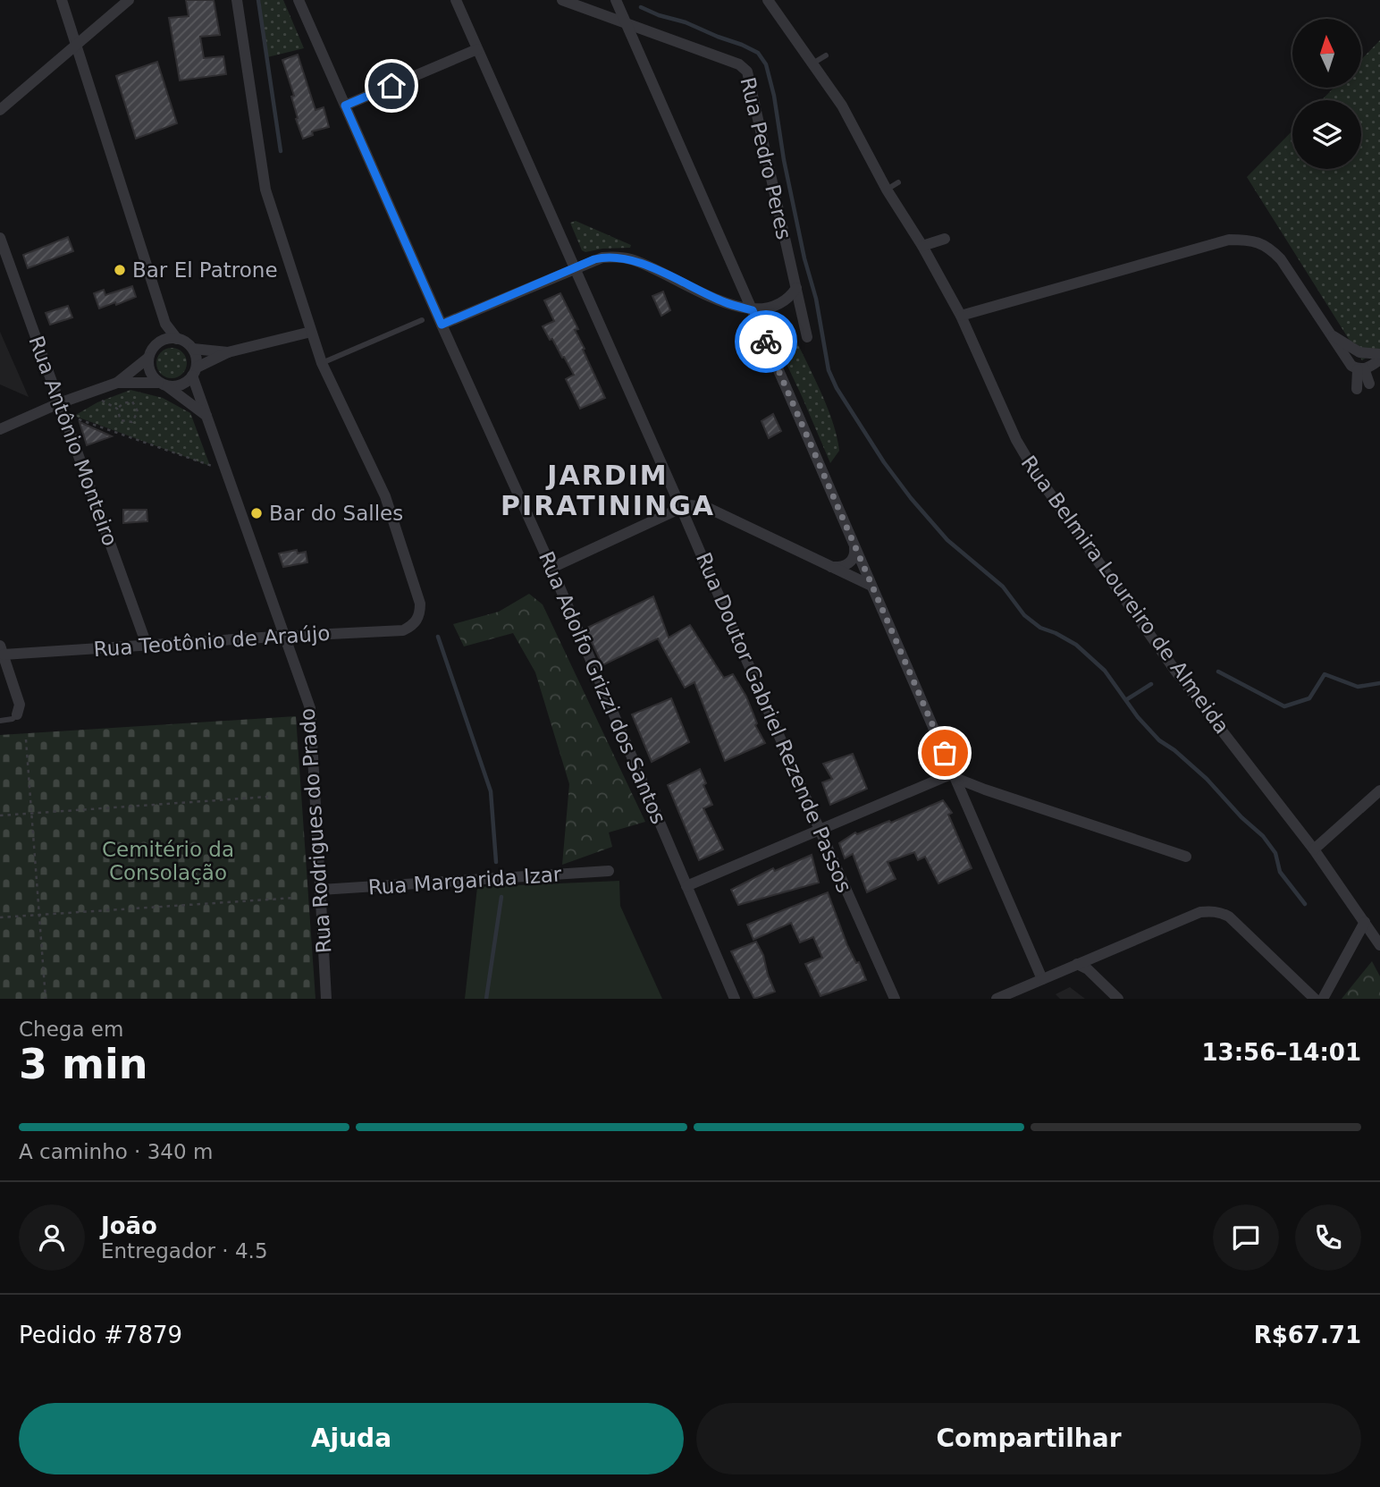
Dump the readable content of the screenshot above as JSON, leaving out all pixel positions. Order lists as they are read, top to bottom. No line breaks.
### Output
{"streets":{"street":["Rua Pedro Peres","Rua Antônio Monteiro","Rua Belmira Loureiro de Almeida","Rua Teotônio de Araújo","Rua Adolfo Grizzi dos Santos","Rua Doutor Gabriel Rezende Passos","Rua Rodrigues do Prado","Rua Margarida Izar"]},"crossings":[["Rua Antônio Monteiro","Rua Teotônio de Araújo"],["Rua Teotônio de Araújo","Rua Rodrigues do Prado"],["Rua Rodrigues do Prado","Rua Margarida Izar"]],"districts":["JARDIM PIRATININGA"],"parks":["Cemitério da Consolação"],"places":["Bar El Patrone","Bar do Salles"],"north":"top","page":{"heading":["3 min","Chega em","13:56–14:01"],"panel":["João","Entregador · 4.5","Pedido #7879","R$67.71"],"bar":"A caminho · 340 m","buttons":["Ajuda","Compartilhar"]}}
